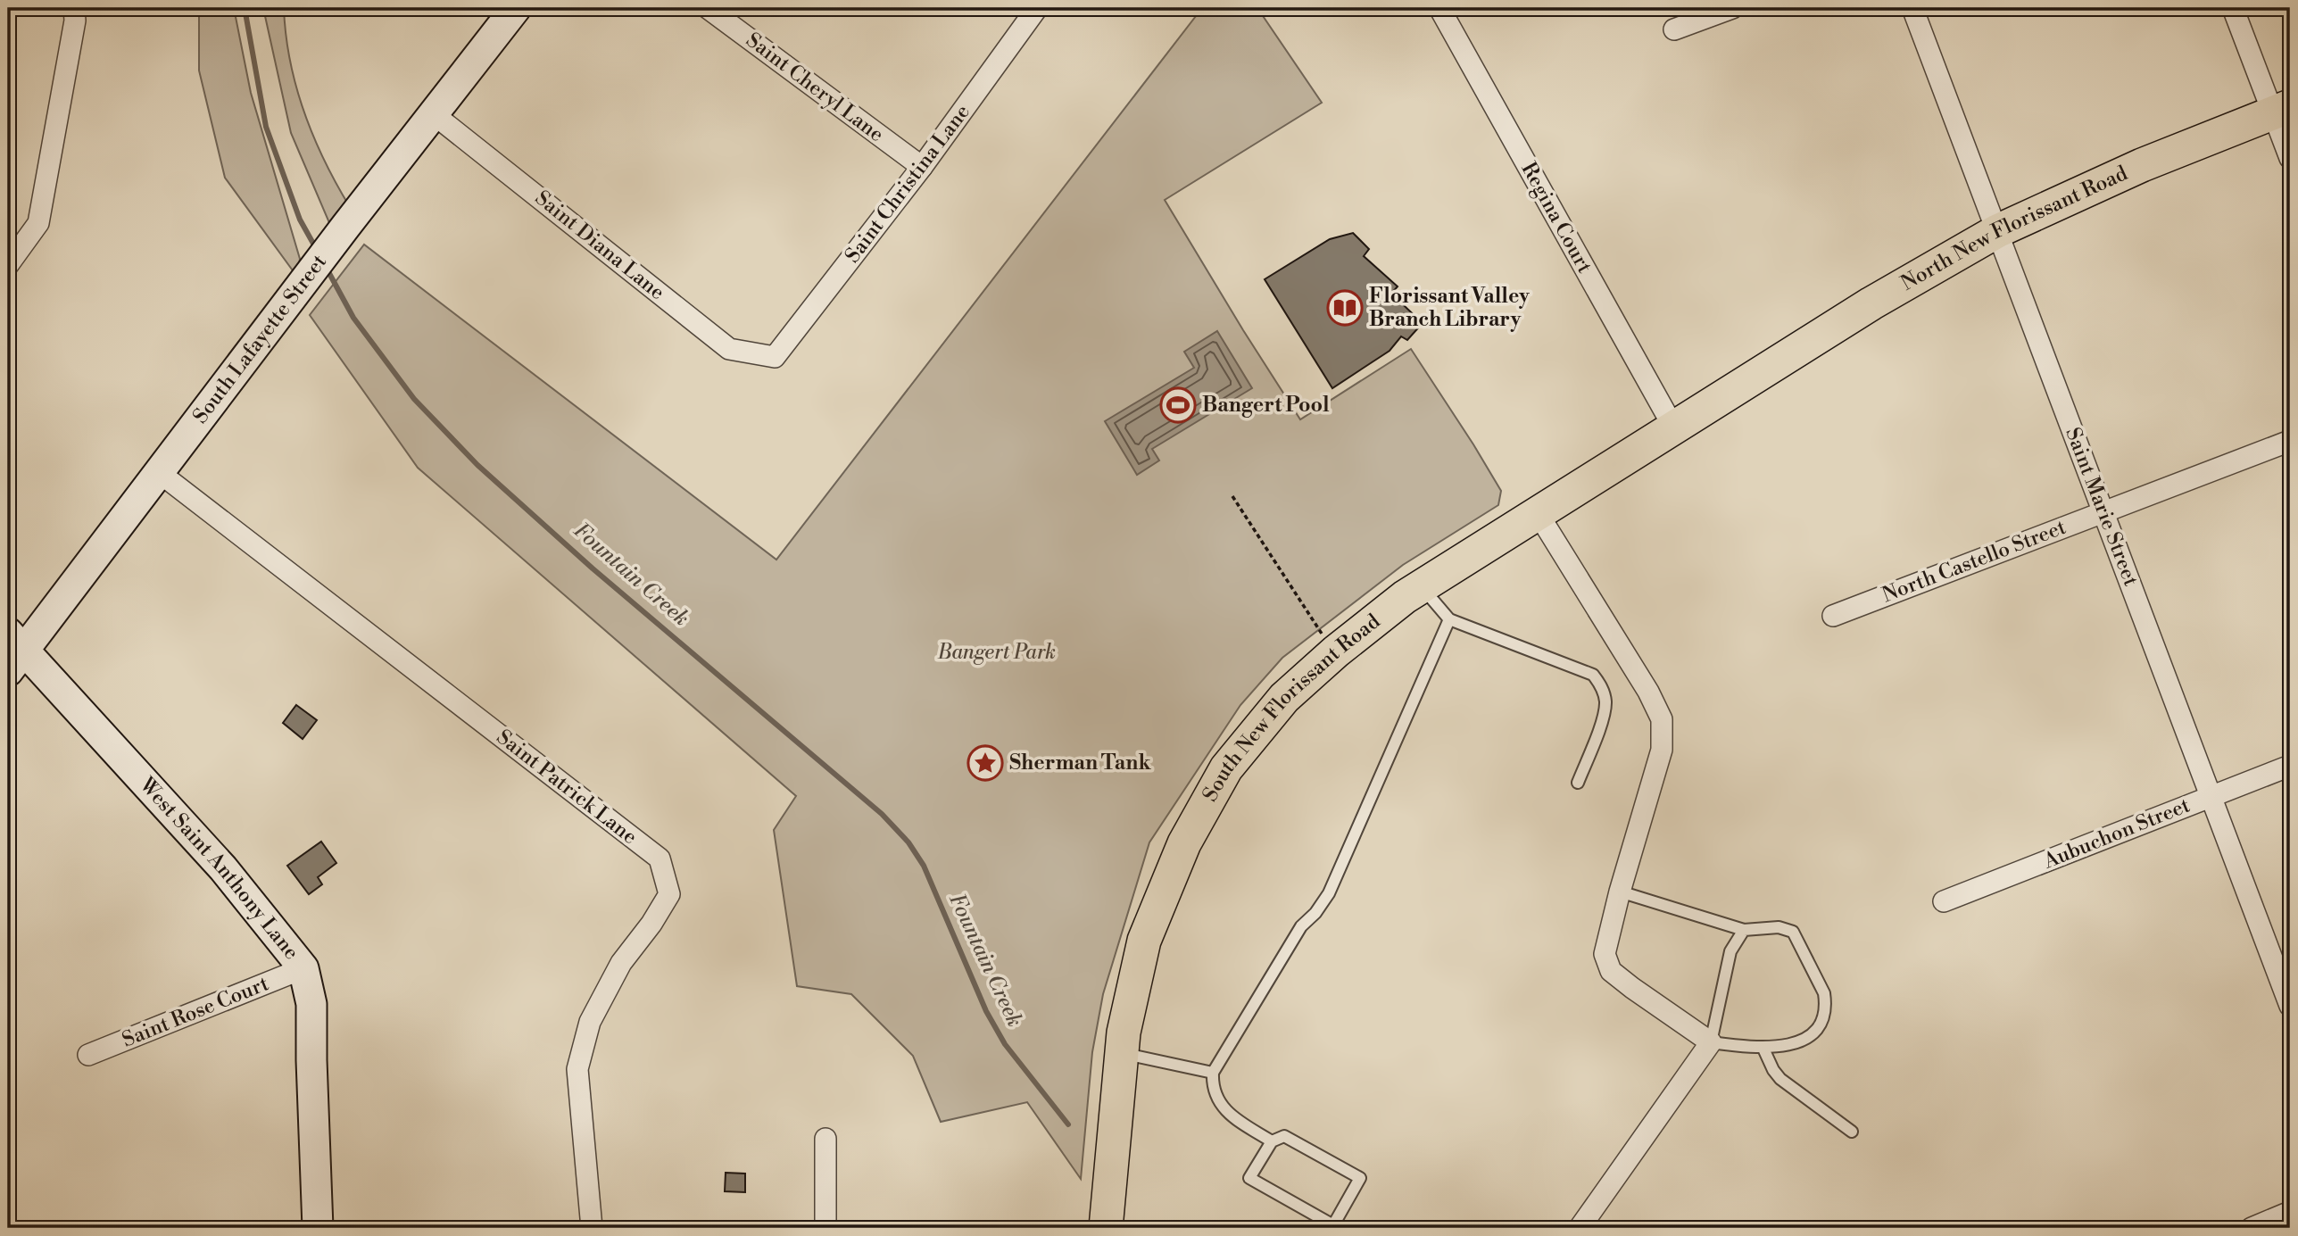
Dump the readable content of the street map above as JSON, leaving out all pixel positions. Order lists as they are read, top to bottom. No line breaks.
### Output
{"streets":{"main road":["North New Florissant Road","South New Florissant Road"],"street":["Saint Cheryl Lane","Saint Christina Lane","Regina Court","Saint Diana Lane","South Lafayette Street","Saint Marie Street","North Castello Street","Saint Patrick Lane","Aubuchon Street","West Saint Anthony Lane","Saint Rose Court"]},"crossings":[["Saint Cheryl Lane","Saint Christina Lane"],["Saint Christina Lane","Saint Diana Lane"],["Regina Court","South New Florissant Road"],["North New Florissant Road","Saint Marie Street"],["North New Florissant Road","South New Florissant Road"],["Saint Diana Lane","South Lafayette Street"],["South Lafayette Street","Saint Patrick Lane"],["South Lafayette Street","West Saint Anthony Lane"],["Saint Marie Street","North Castello Street"],["Saint Marie Street","Aubuchon Street"],["West Saint Anthony Lane","Saint Rose Court"]],"water":["Fountain Creek"],"parks":["Bangert Park"],"places":{"library":["Florissant Valley Branch Library"],"sports":["Bangert Pool"],"place":["Sherman Tank"]}}
